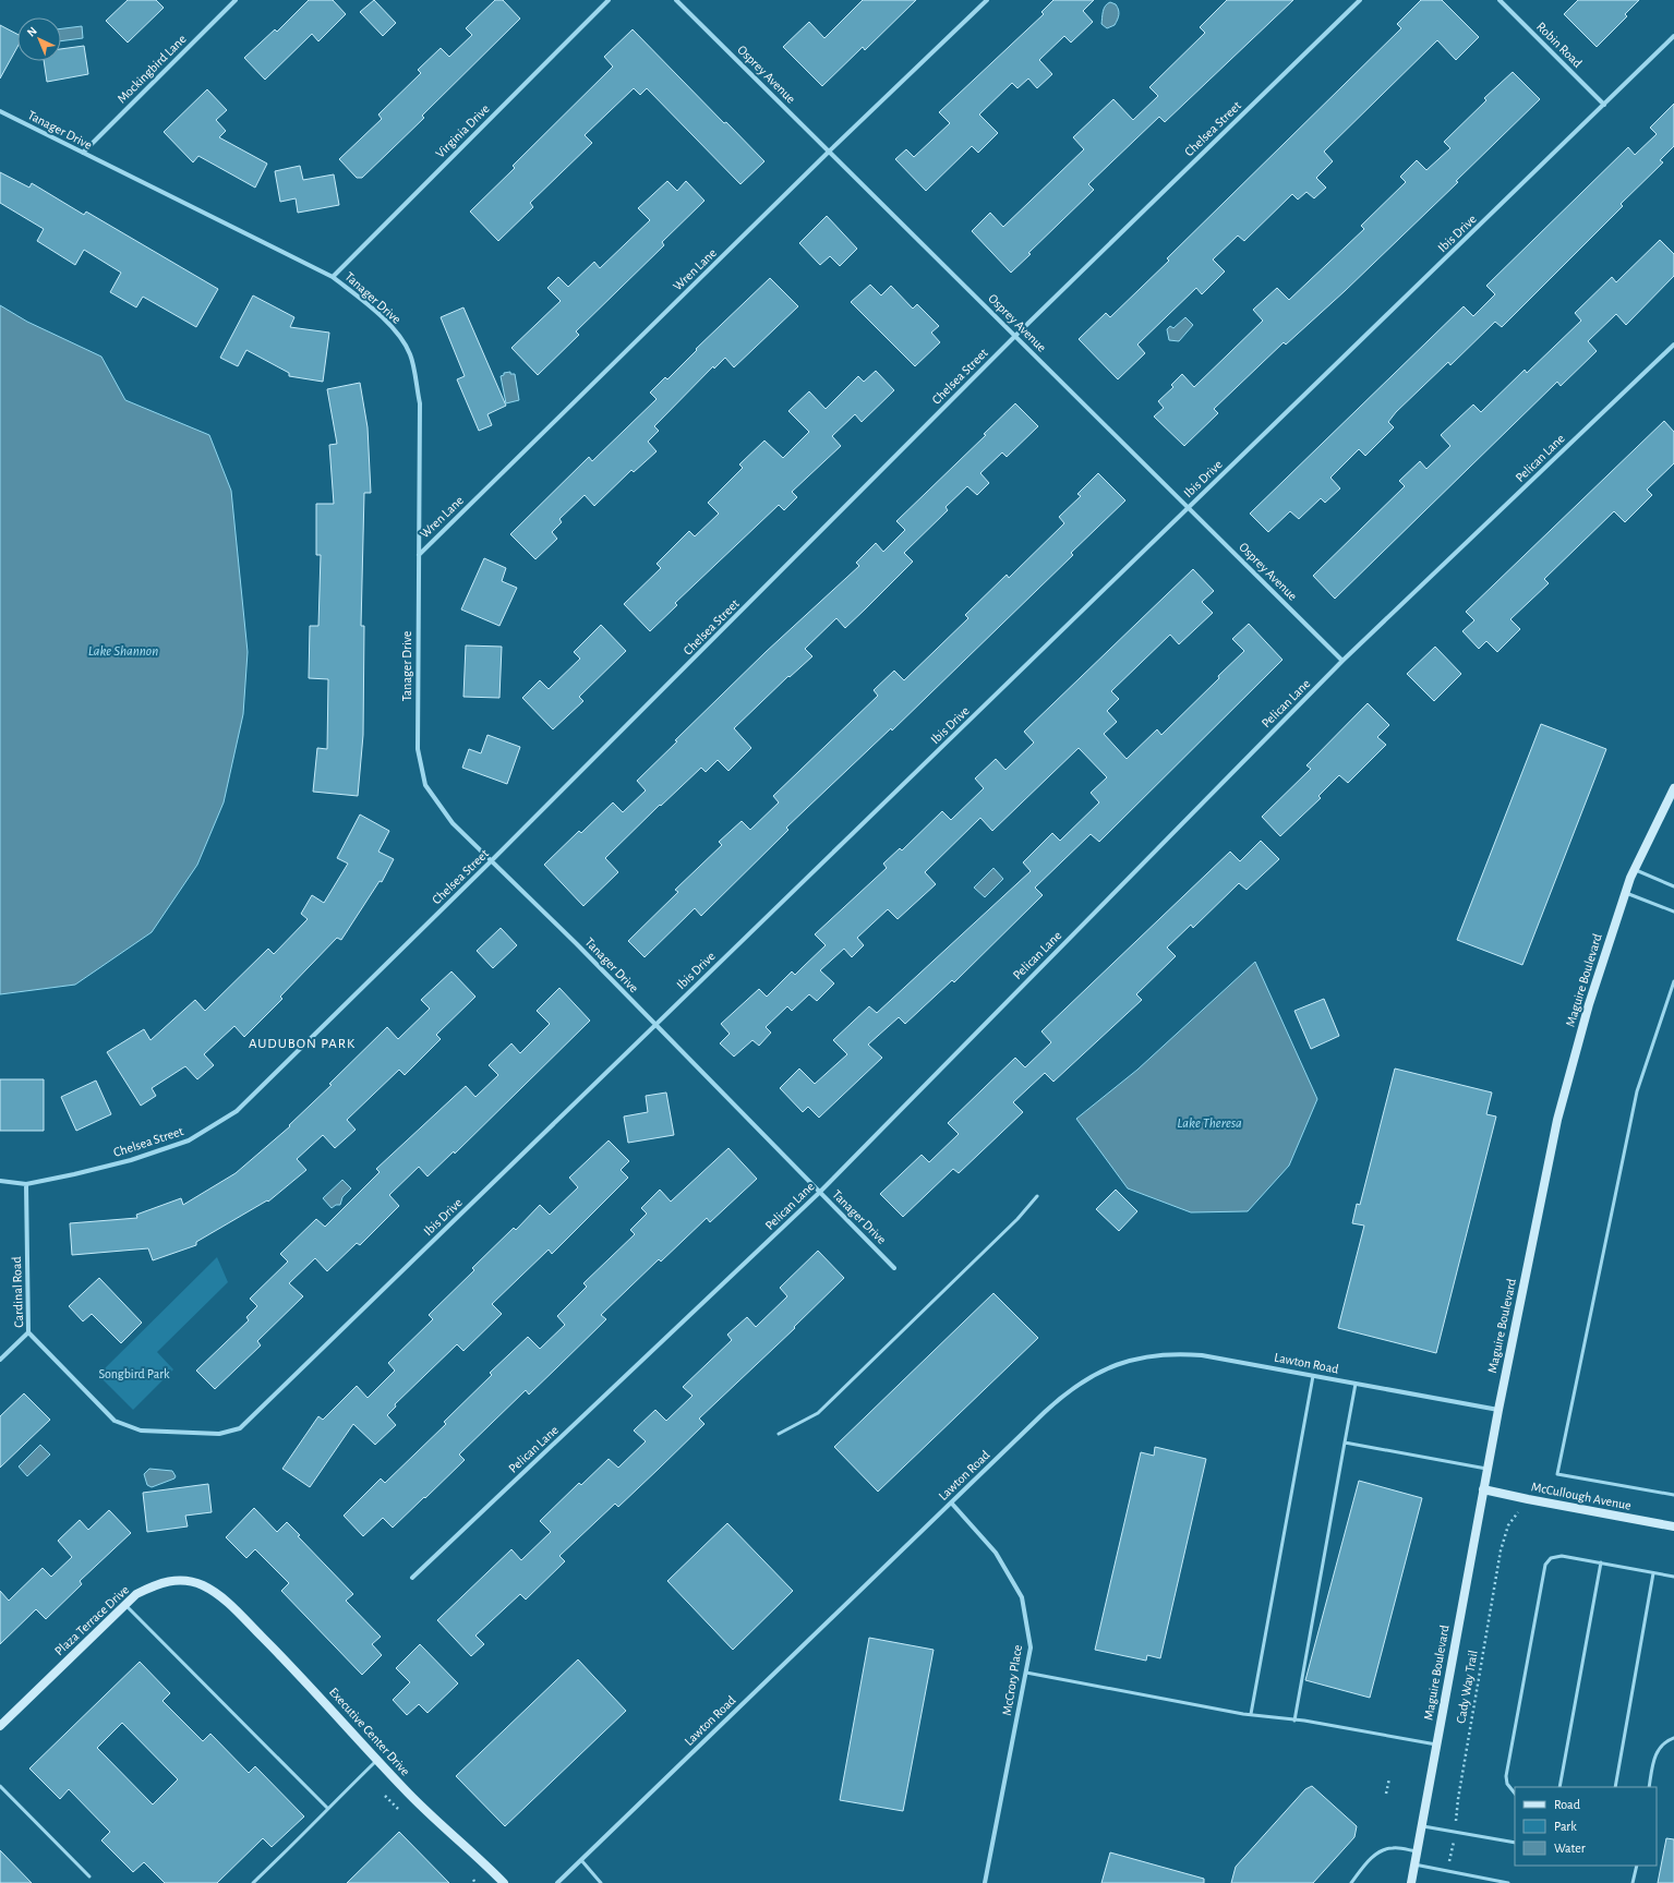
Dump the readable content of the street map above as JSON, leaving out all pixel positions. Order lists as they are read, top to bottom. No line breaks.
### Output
{"streets":{"street":["Robin Road","Mockingbird Lane","Osprey Avenue","Chelsea Street","Tanager Drive","Virginia Drive","Ibis Drive","Wren Lane","Pelican Lane","Maguire Boulevard","Cardinal Road","Lawton Road","McCullough Avenue","Plaza Terrace Drive","McCrory Place","Executive Center Drive"],"path":["Cady Way Trail"]},"crossings":[["Robin Road","Ibis Drive"],["Mockingbird Lane","Tanager Drive"],["Osprey Avenue","Chelsea Street"],["Osprey Avenue","Ibis Drive"],["Osprey Avenue","Wren Lane"],["Osprey Avenue","Pelican Lane"],["Chelsea Street","Tanager Drive"],["Chelsea Street","Cardinal Road"],["Tanager Drive","Virginia Drive"],["Tanager Drive","Ibis Drive"],["Tanager Drive","Wren Lane"],["Tanager Drive","Pelican Lane"],["Ibis Drive","Cardinal Road"],["Maguire Boulevard","Lawton Road"],["Maguire Boulevard","McCullough Avenue"],["Lawton Road","McCrory Place"],["McCullough Avenue","Cady Way Trail"],["Plaza Terrace Drive","Executive Center Drive"]],"districts":["AUDUBON PARK"],"water":["Lake Shannon","Lake Theresa"],"parks":["Songbird Park"],"legend":["Road","Park","Water"],"north":"top left"}
